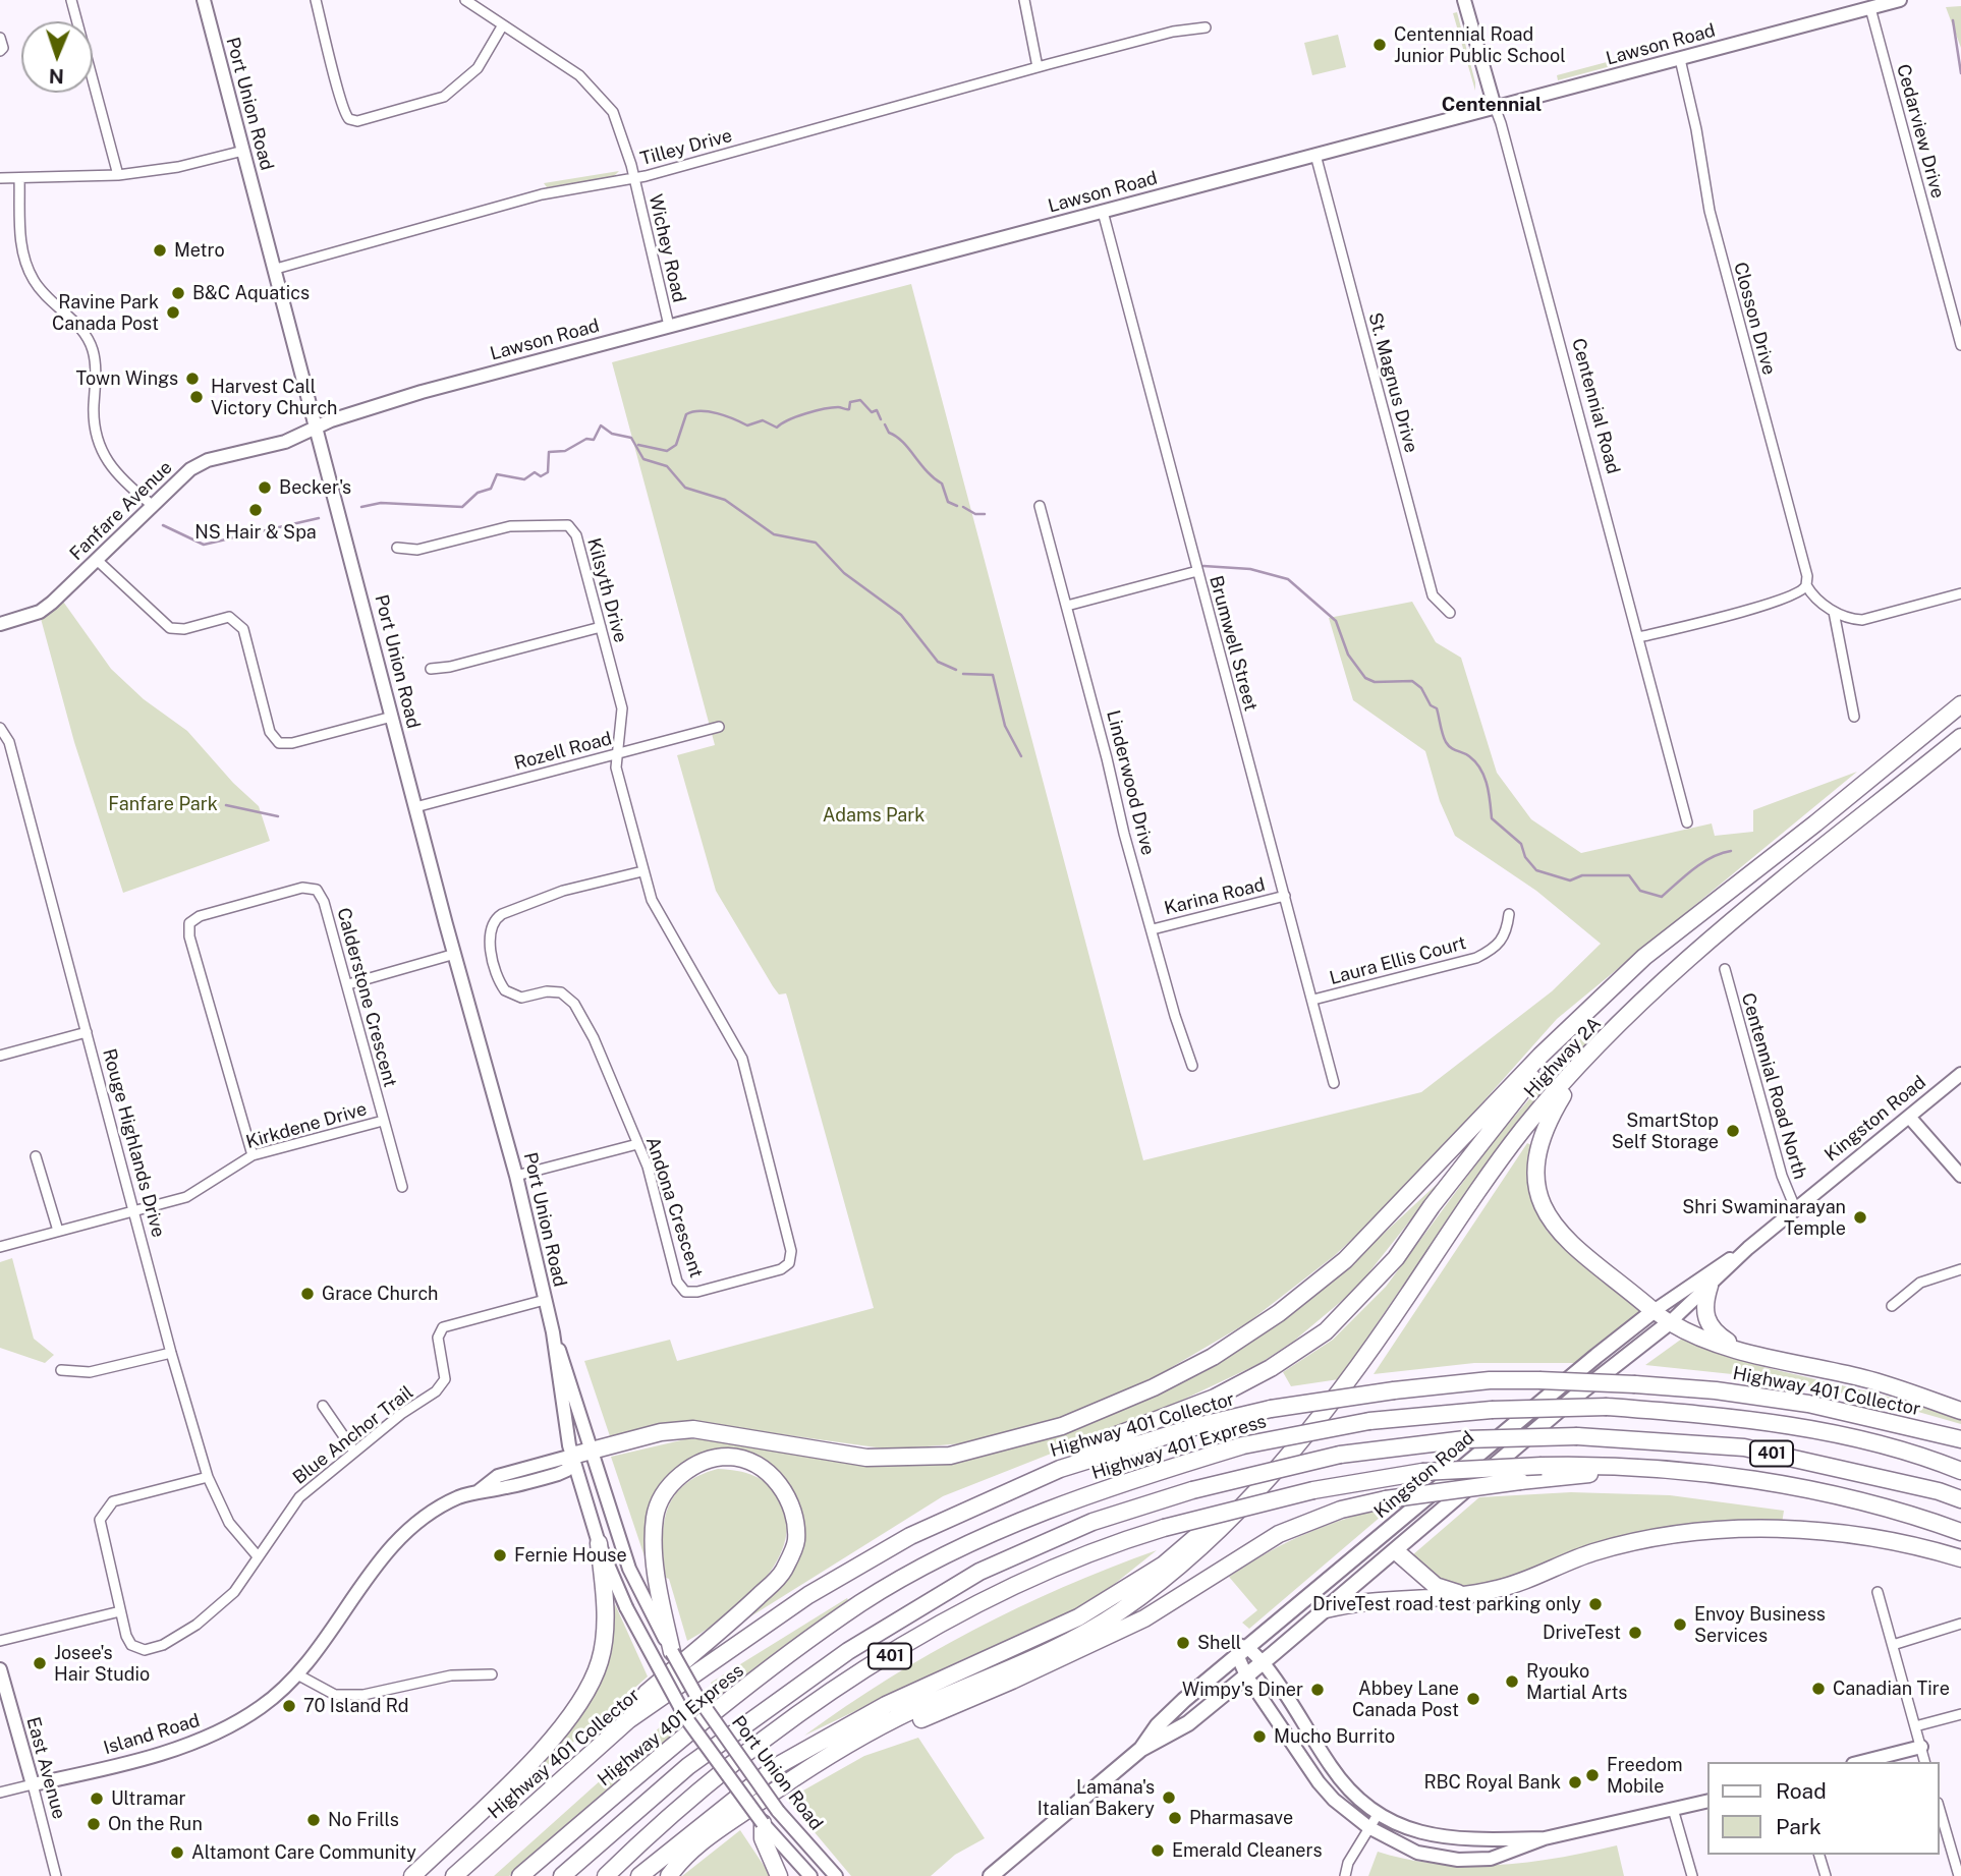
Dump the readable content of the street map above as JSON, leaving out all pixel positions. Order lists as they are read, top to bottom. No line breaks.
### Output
{"streets":{"highway":["Highway 2A","Highway 401 Collector","Highway 401 Express","401"],"main road":["Kingston Road"],"street":["Lawson Road","Port Union Road","Cedarview Drive","Tilley Drive","Wichey Road","Closson Drive","St. Magnus Drive","Centennial Road","Fanfare Avenue","Kilsyth Drive","Brumwell Street","Rozell Road","Linderwood Drive","Karina Road","Laura Ellis Court","Calderstone Crescent","Centennial Road North","Kirkdene Drive","Rouge Highlands Drive","Andona Crescent","Blue Anchor Trail","Island Road","East Avenue"]},"crossings":[["Lawson Road","Port Union Road"],["Lawson Road","Cedarview Drive"],["Lawson Road","Wichey Road"],["Lawson Road","Closson Drive"],["Lawson Road","St. Magnus Drive"],["Lawson Road","Centennial Road"],["Lawson Road","Fanfare Avenue"],["Lawson Road","Brumwell Street"],["Port Union Road","Tilley Drive"],["Port Union Road","Fanfare Avenue"],["Port Union Road","Rozell Road"],["Port Union Road","Blue Anchor Trail"],["Port Union Road","Island Road"],["Tilley Drive","Wichey Road"],["Kilsyth Drive","Rozell Road"],["Kilsyth Drive","Andona Crescent"],["Brumwell Street","Karina Road"],["Brumwell Street","Laura Ellis Court"],["Rozell Road","Andona Crescent"],["Linderwood Drive","Karina Road"],["Calderstone Crescent","Kirkdene Drive"],["Centennial Road North","Kingston Road"],["Kirkdene Drive","Rouge Highlands Drive"],["Rouge Highlands Drive","Blue Anchor Trail"],["Island Road","East Avenue"]],"districts":["Centennial"],"parks":["Fanfare Park","Adams Park"],"places":["Centennial Road Junior Public School","Metro","B&C Aquatics","Ravine Park Canada Post","Town Wings","Harvest Call Victory Church","Becker's","NS Hair & Spa","SmartStop Self Storage","Shri Swaminarayan Temple","Grace Church","Fernie House","DriveTest road test parking only","Envoy Business Services","DriveTest","Shell","Josee's Hair Studio","Ryouko Martial Arts","Canadian Tire","Wimpy's Diner","Abbey Lane Canada Post","70 Island Rd","Mucho Burrito","Freedom Mobile","RBC Royal Bank","Lamana's Italian Bakery","Ultramar","Pharmasave","No Frills","On the Run","Emerald Cleaners","Altamont Care Community"],"legend":["Road","Park"],"north":"bottom"}
